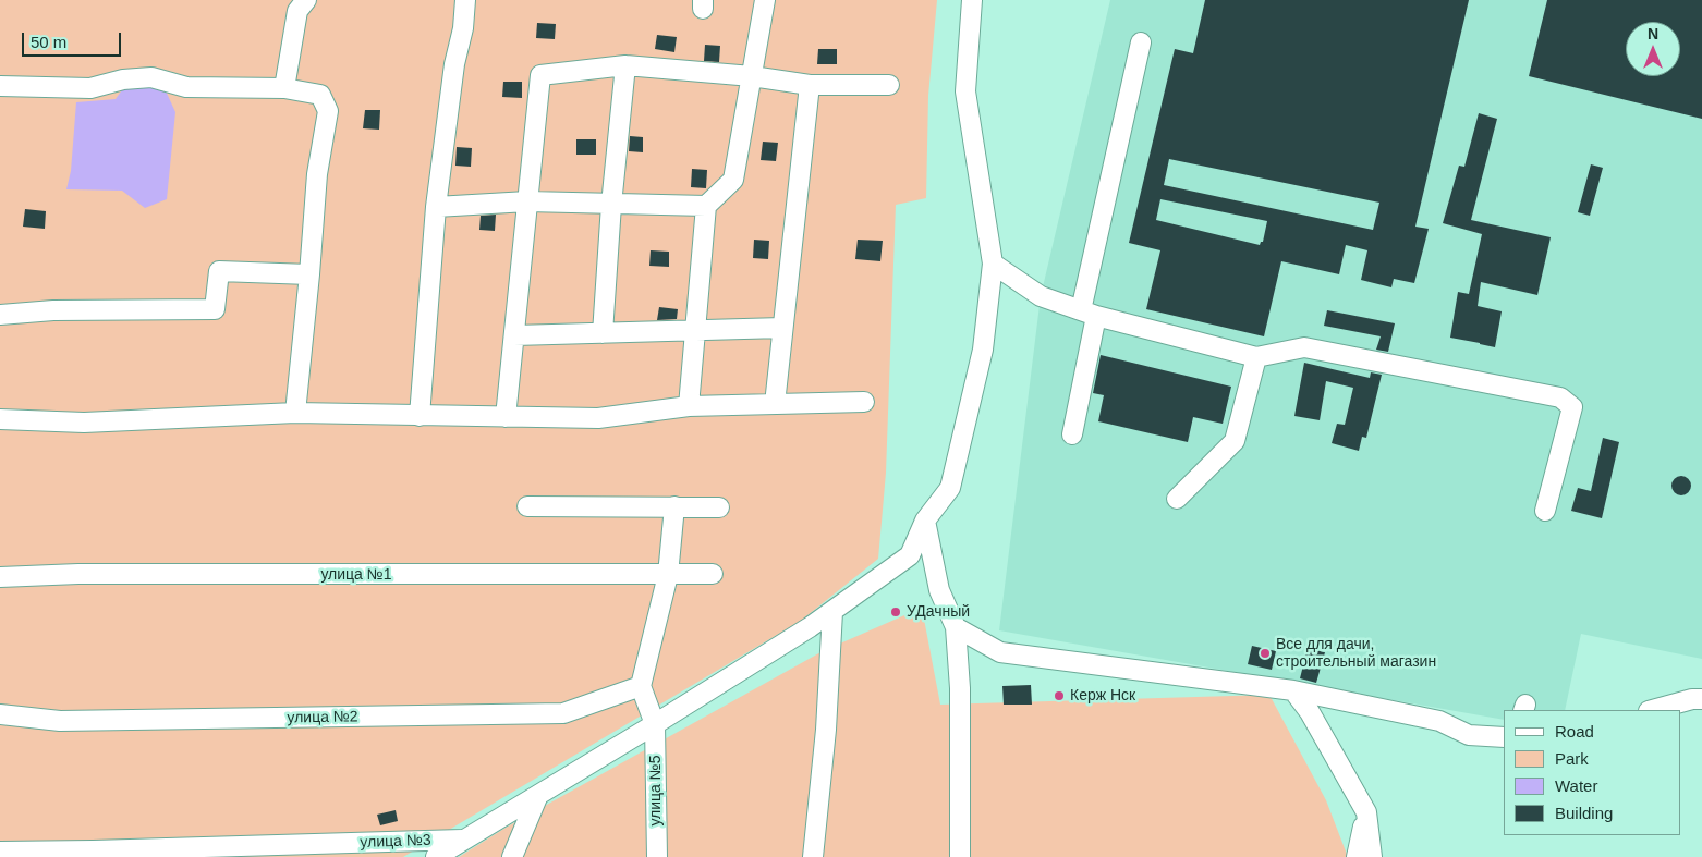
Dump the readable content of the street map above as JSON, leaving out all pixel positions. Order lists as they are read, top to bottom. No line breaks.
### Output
{"streets":{"street":["улица №1","улица №2","улица №5","улица №3"]},"places":["УДачный","Все для дачи, строительный магазин","Керж Нск"],"legend":["Road","Park","Water","Building"],"scale_bar":"50 m","north":"top"}
